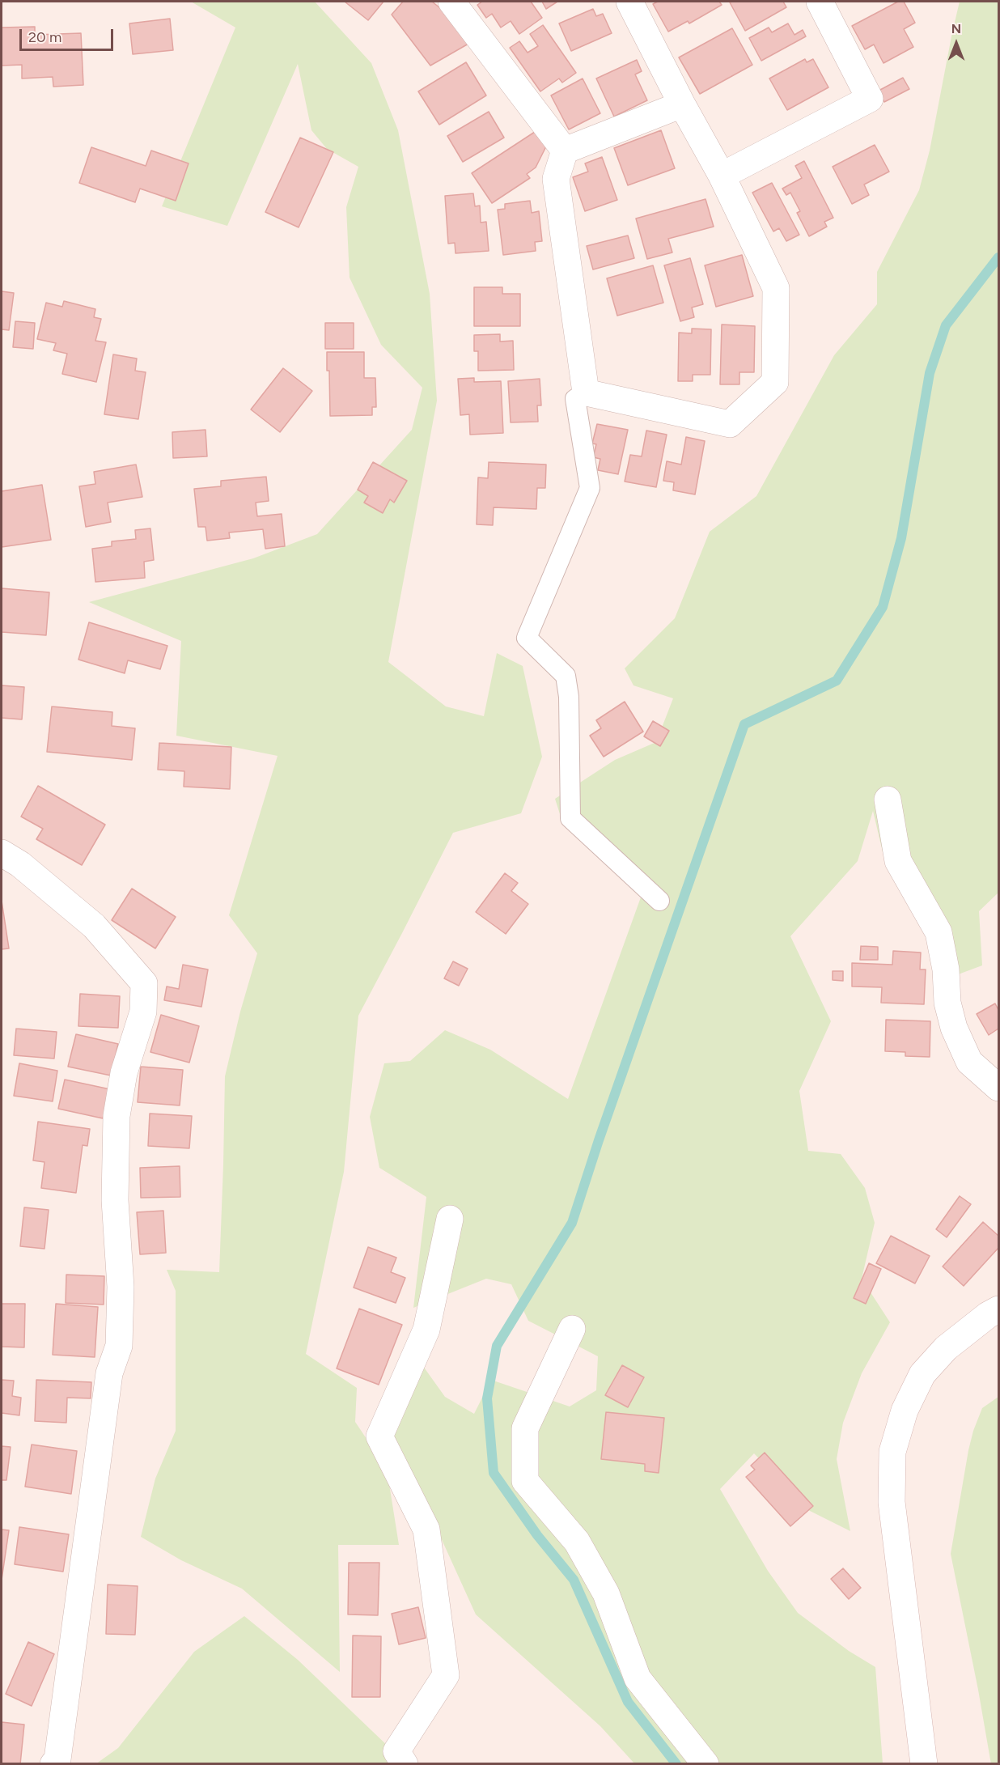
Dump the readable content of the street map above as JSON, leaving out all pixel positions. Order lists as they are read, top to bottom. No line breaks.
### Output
{"scale_bar":"20 m","north":"top"}
